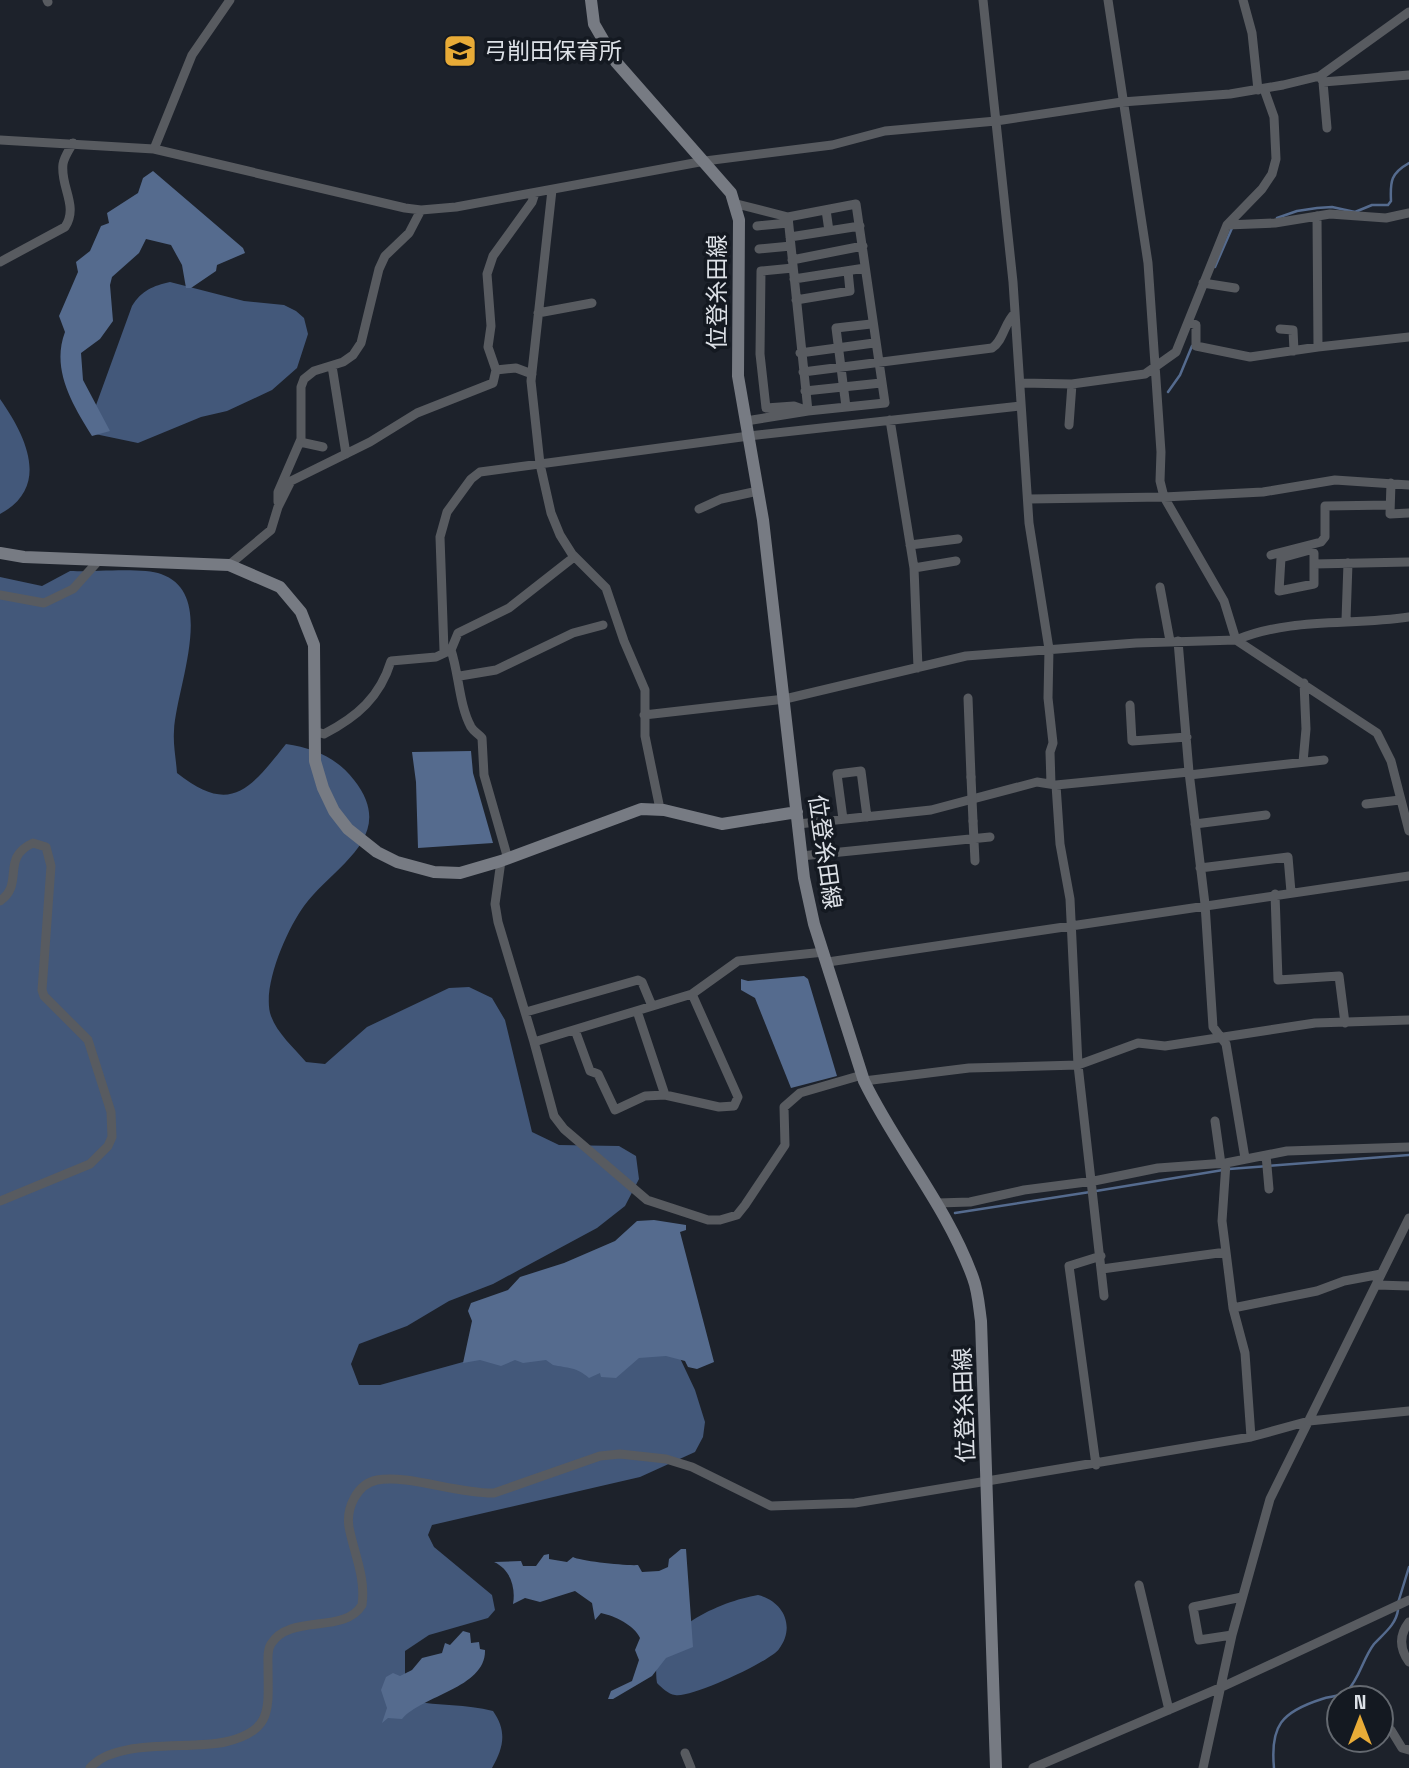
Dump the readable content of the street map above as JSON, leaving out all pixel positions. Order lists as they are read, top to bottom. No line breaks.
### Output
{"streets":{"main road":["位登糸田線"]},"places":{"school or university":["弓削田保育所"]},"north":"top"}
